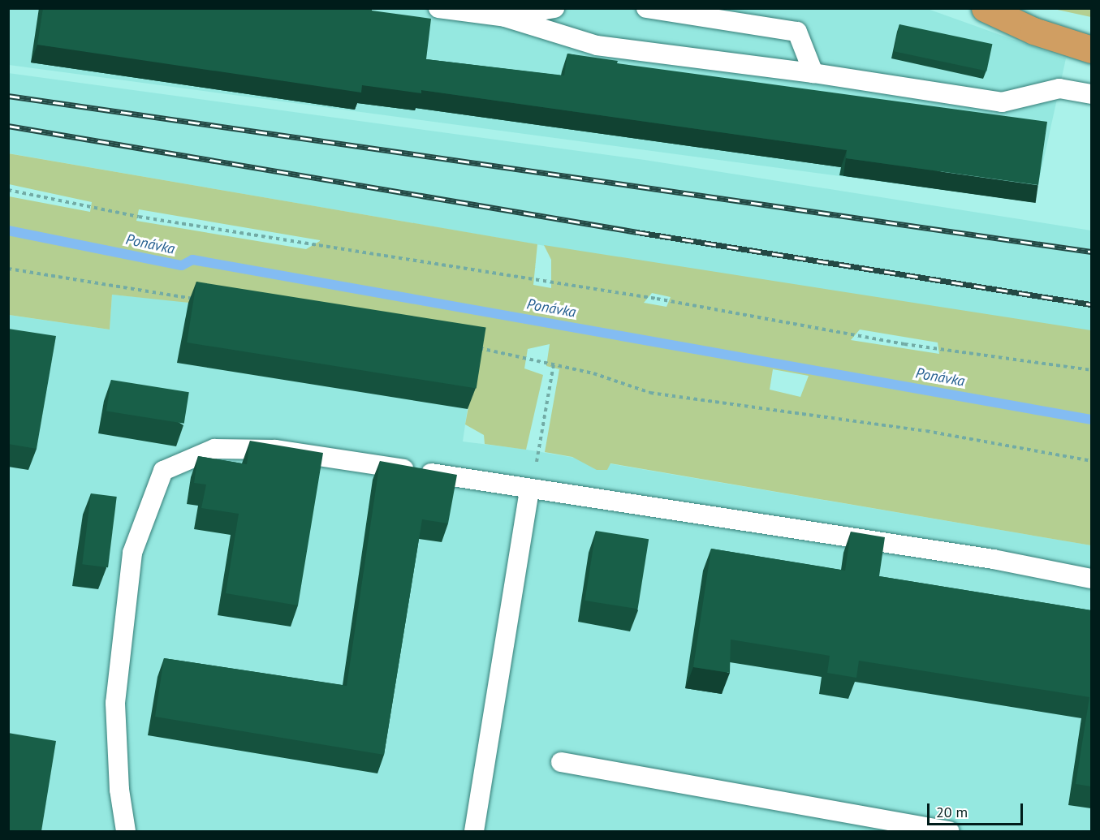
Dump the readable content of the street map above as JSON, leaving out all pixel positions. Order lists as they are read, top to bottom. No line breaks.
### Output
{"water":["Ponávka"],"scale_bar":"20 m"}
